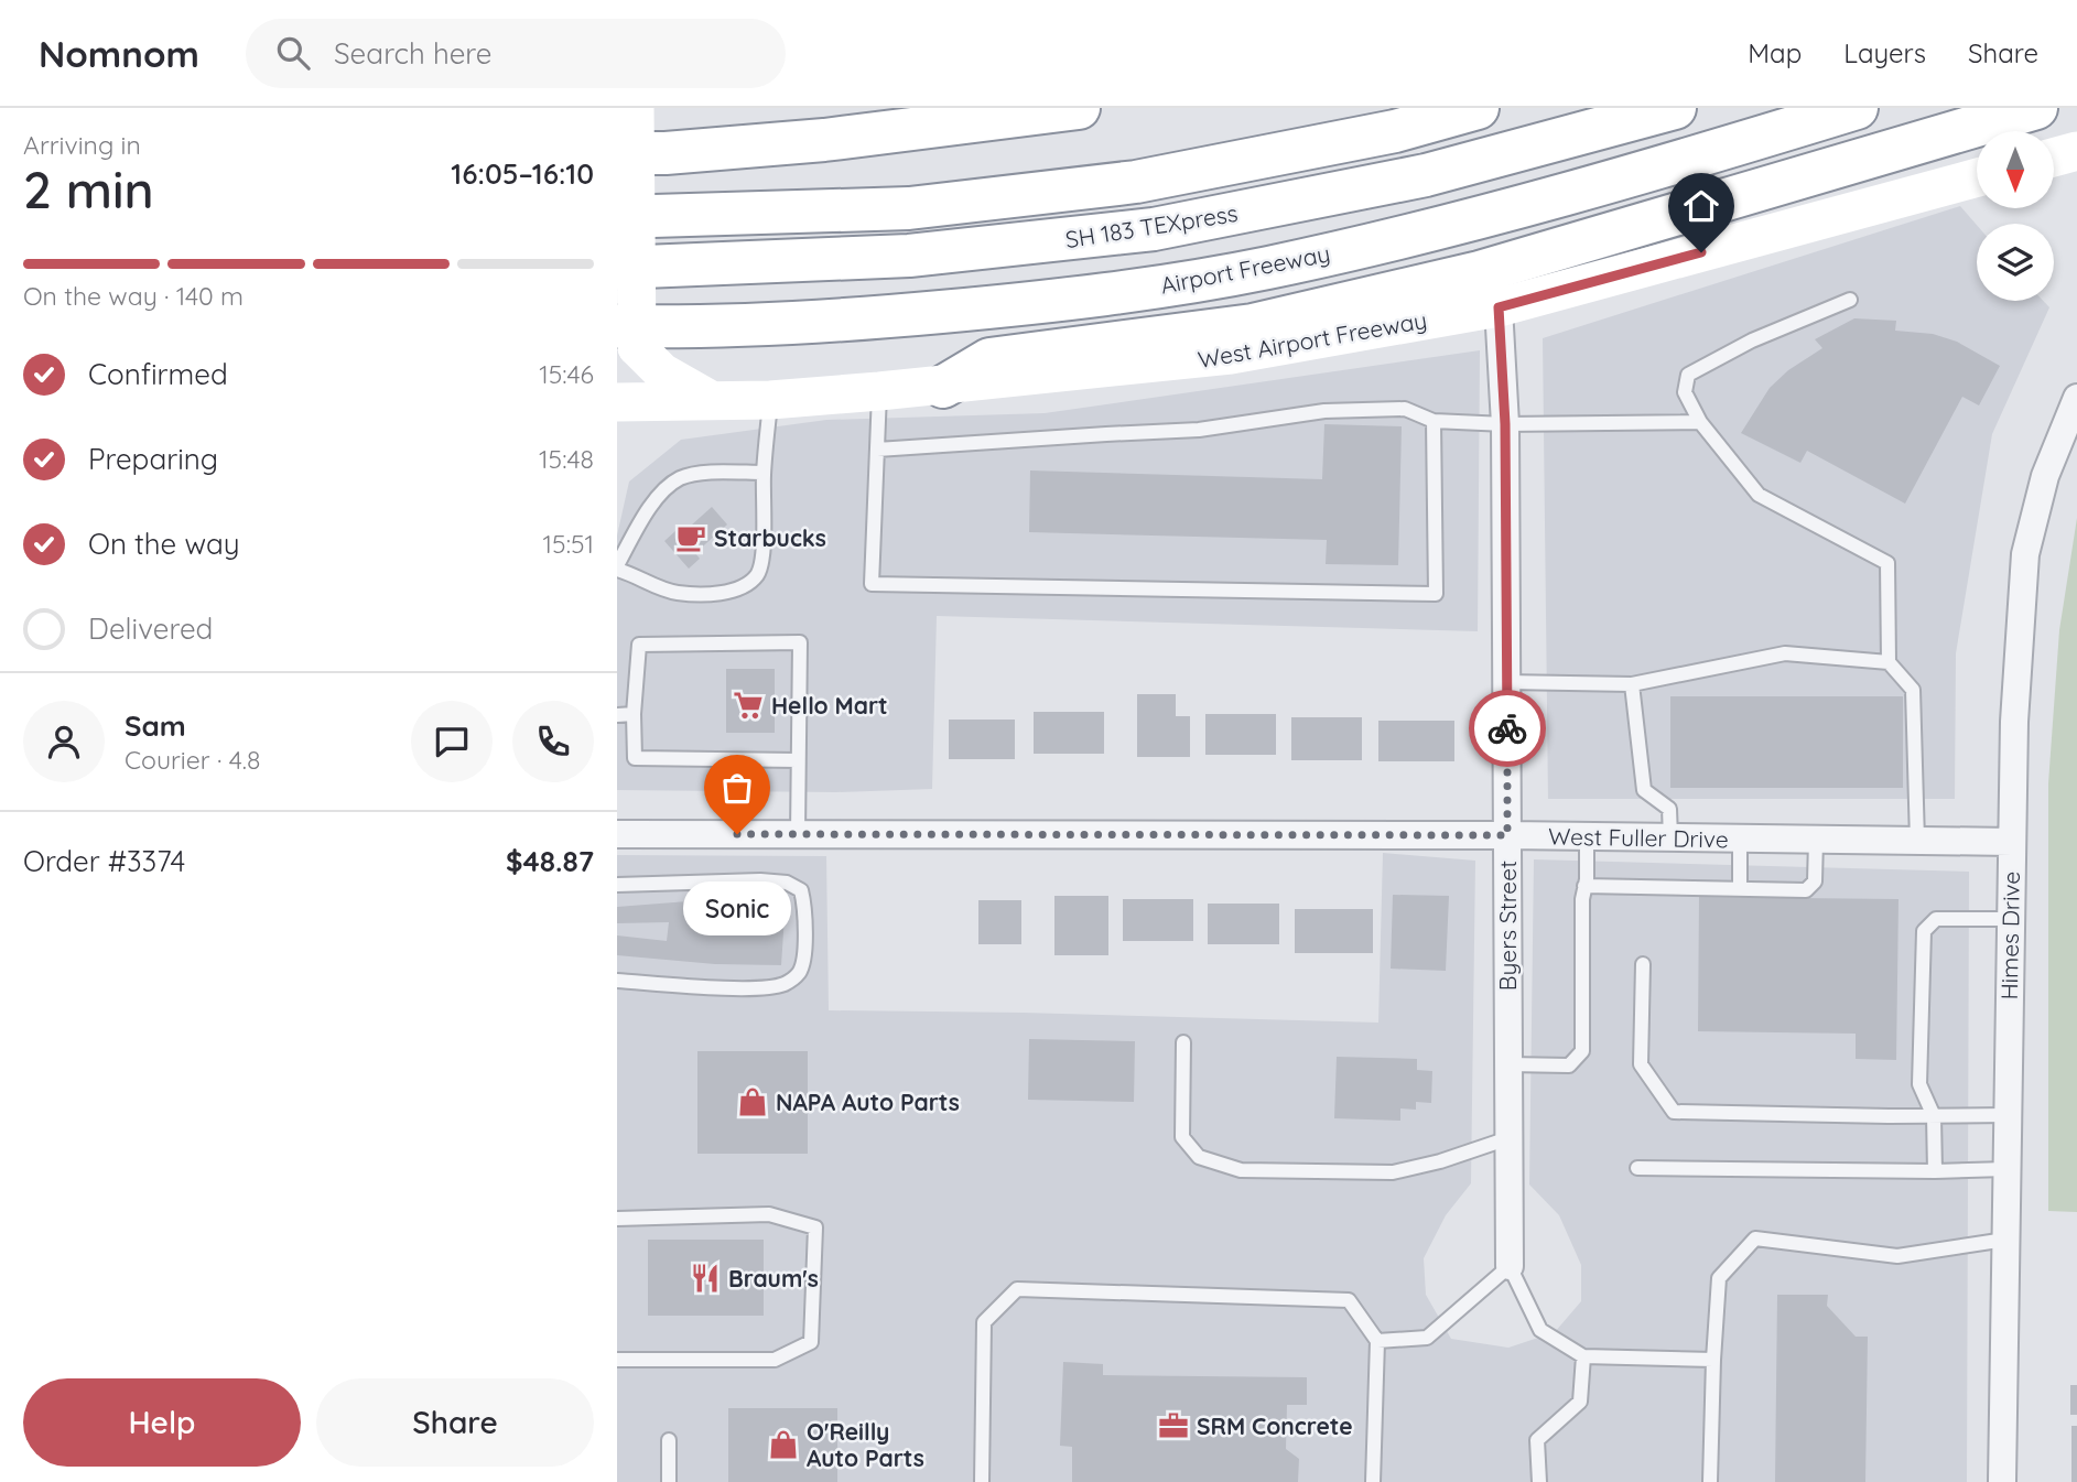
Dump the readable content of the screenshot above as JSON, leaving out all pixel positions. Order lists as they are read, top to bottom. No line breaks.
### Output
{"streets":{"highway":["SH 183 TEXpress","Airport Freeway"],"main road":["West Airport Freeway"],"street":["West Fuller Drive","Byers Street","Himes Drive"]},"crossings":[["West Airport Freeway","Byers Street"],["West Fuller Drive","Byers Street"],["West Fuller Drive","Himes Drive"]],"places":{"cafe":["Starbucks"],"supermarket":["Hello Mart"],"other":["Sonic"],"shop":["NAPA Auto Parts","O'Reilly Auto Parts"],"restaurant":["Braum's"],"office":["SRM Concrete"]},"north":"bottom","page":{"header":"Nomnom","search":"Search here","nav":["Map","Layers","Share"],"heading":["2 min","Arriving in","16:05–16:10"],"panel":["Sam","Courier · 4.8","Order #3374","$48.87"],"bar":"On the way · 140 m","list":[["Confirmed","15:46"],["Preparing","15:48"],["On the way","15:51"],"Delivered"],"bubble":"Sonic","buttons":["Help","Share"]}}
